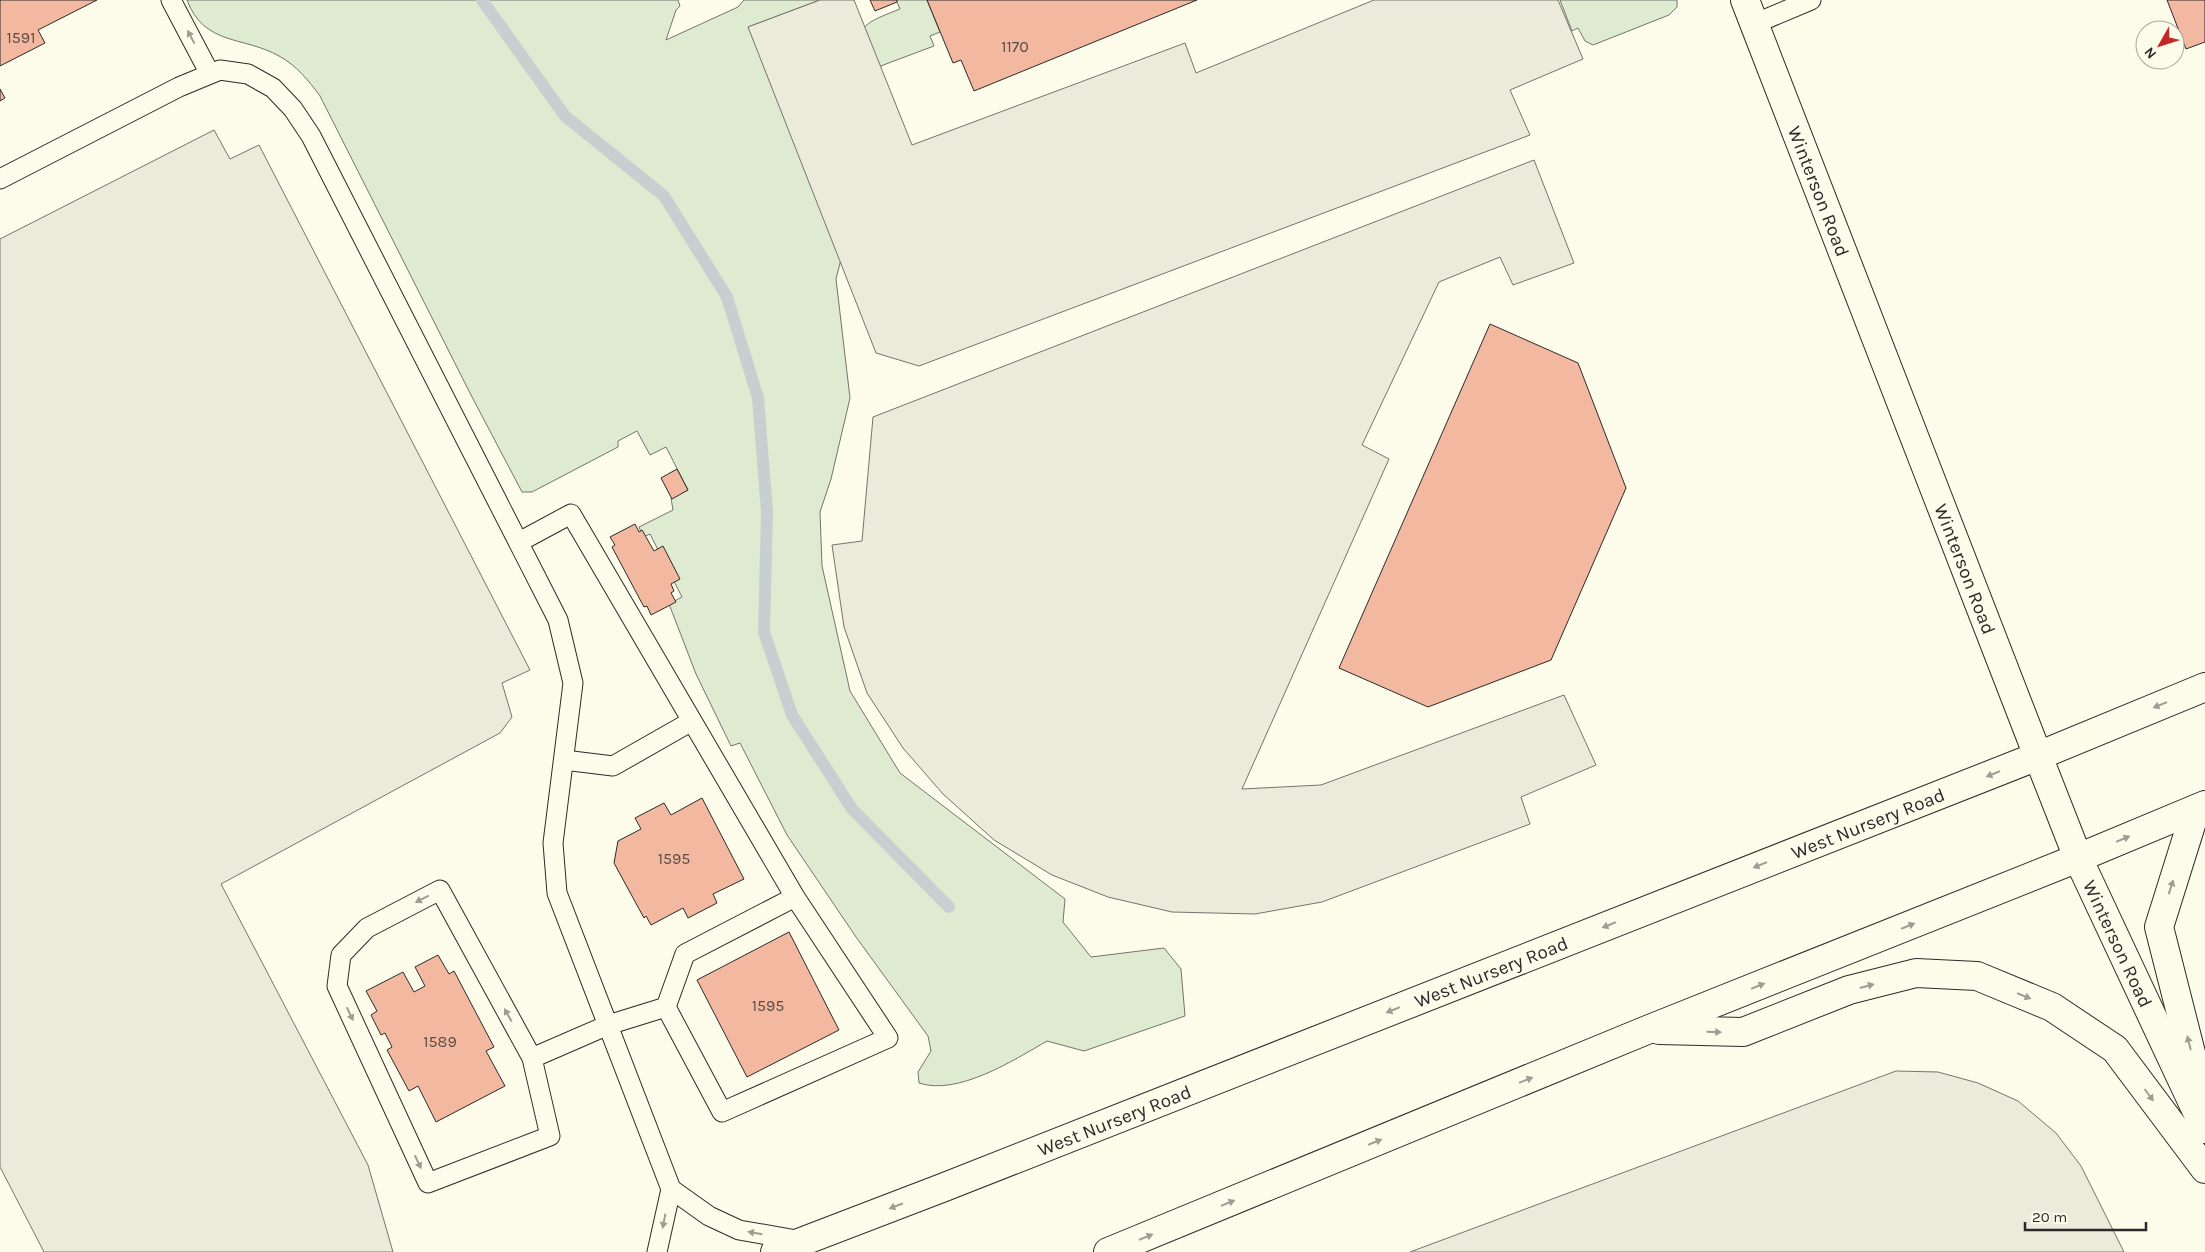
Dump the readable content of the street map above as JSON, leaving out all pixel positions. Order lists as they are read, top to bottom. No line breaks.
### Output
{"streets":{"main road":["Winterson Road","West Nursery Road"]},"crossings":[["Winterson Road","West Nursery Road"]],"house_numbers":["1591","1170","1595","1595","1589"],"scale_bar":"20 m","north":"bottom left"}
